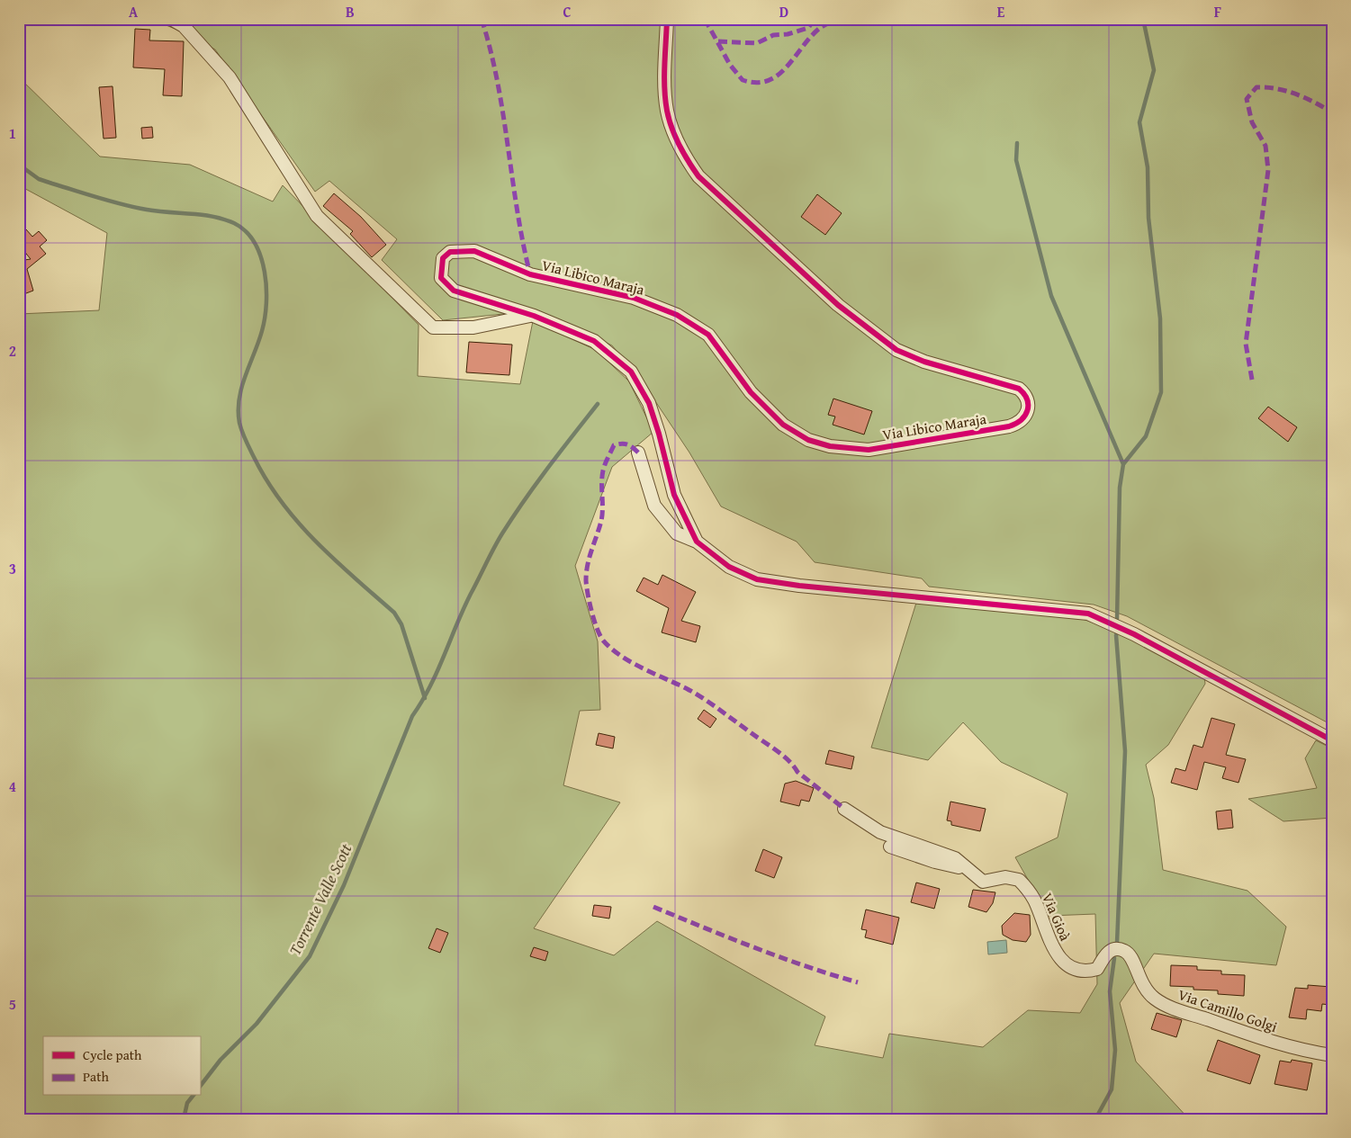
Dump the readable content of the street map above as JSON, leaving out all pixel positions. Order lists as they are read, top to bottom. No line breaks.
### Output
{"streets":{"street":["Via Libico Maraja","Via Gioà","Via Camillo Golgi"]},"crossings":[["Via Gioà","Via Camillo Golgi"]],"water":["Torrente Valle Scott"],"legend":["Cycle path","Path"],"grid":{"columns":["A","B","C","D","E","F"],"rows":["1","2","3","4","5"]}}
